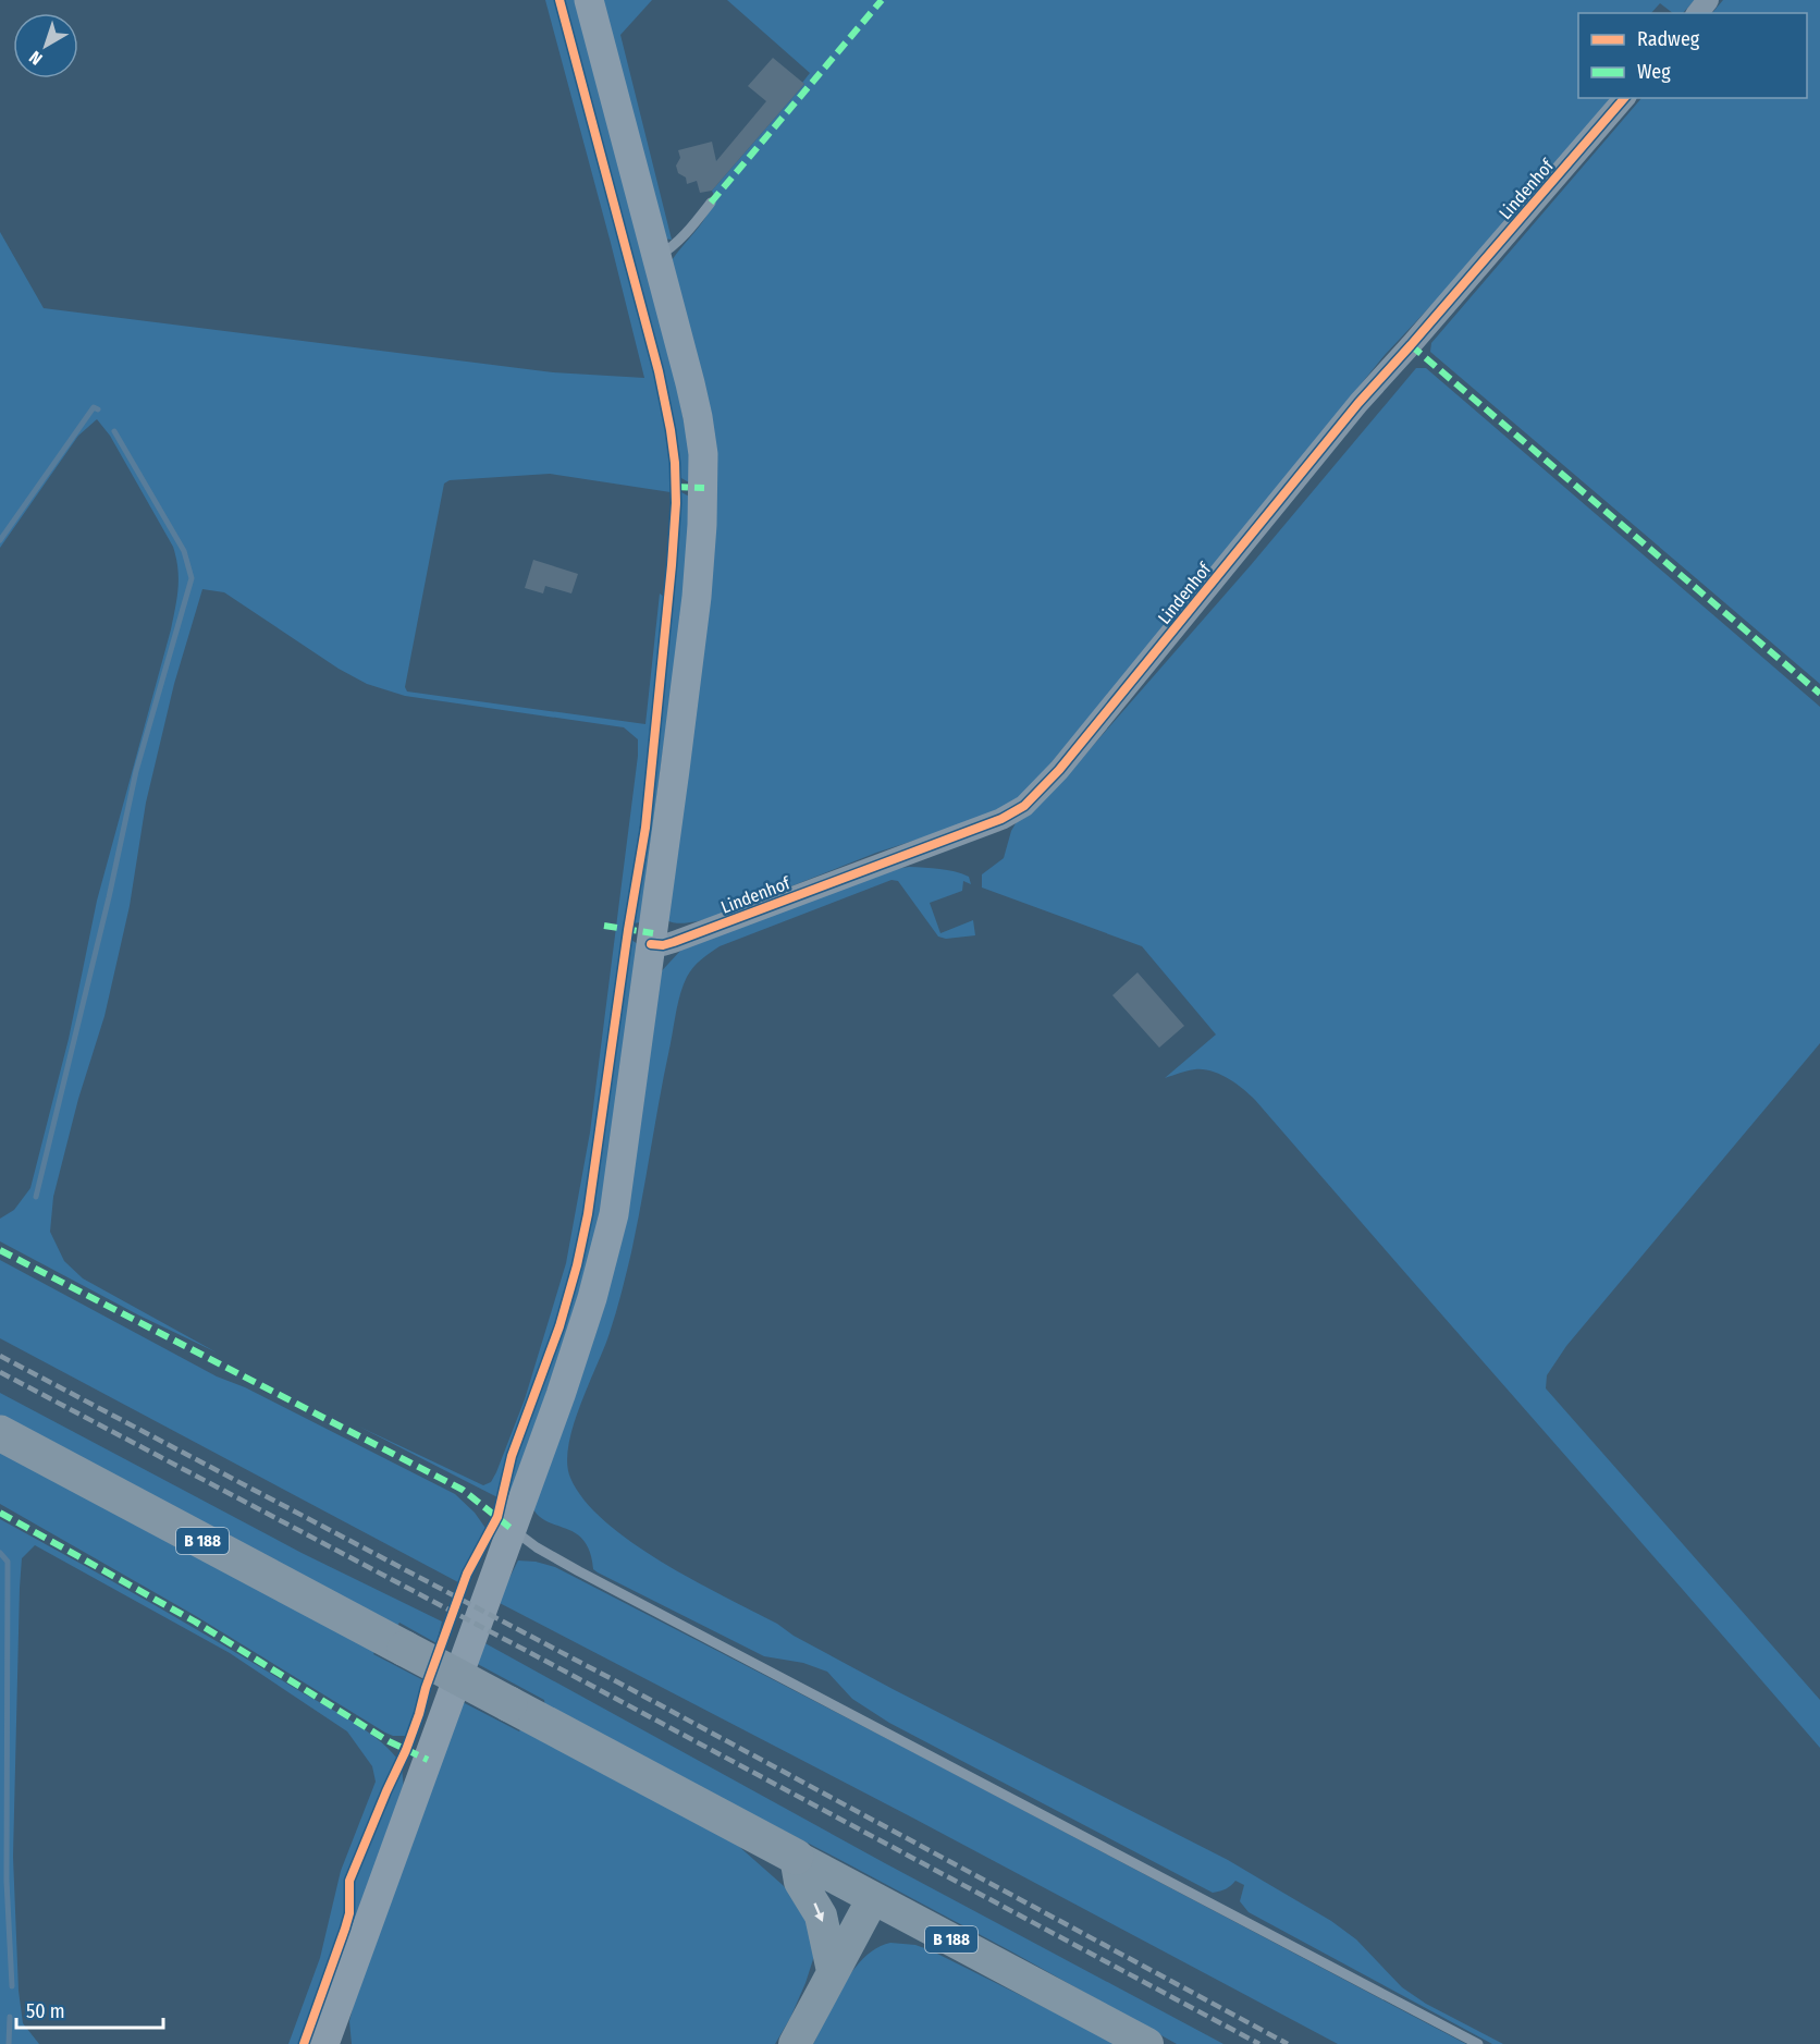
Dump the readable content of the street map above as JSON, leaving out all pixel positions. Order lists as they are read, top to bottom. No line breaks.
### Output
{"streets":{"highway":["B 188"],"street":["Lindenhof"]},"legend":["Radweg","Weg"],"scale_bar":"50 m","north":"bottom left"}
